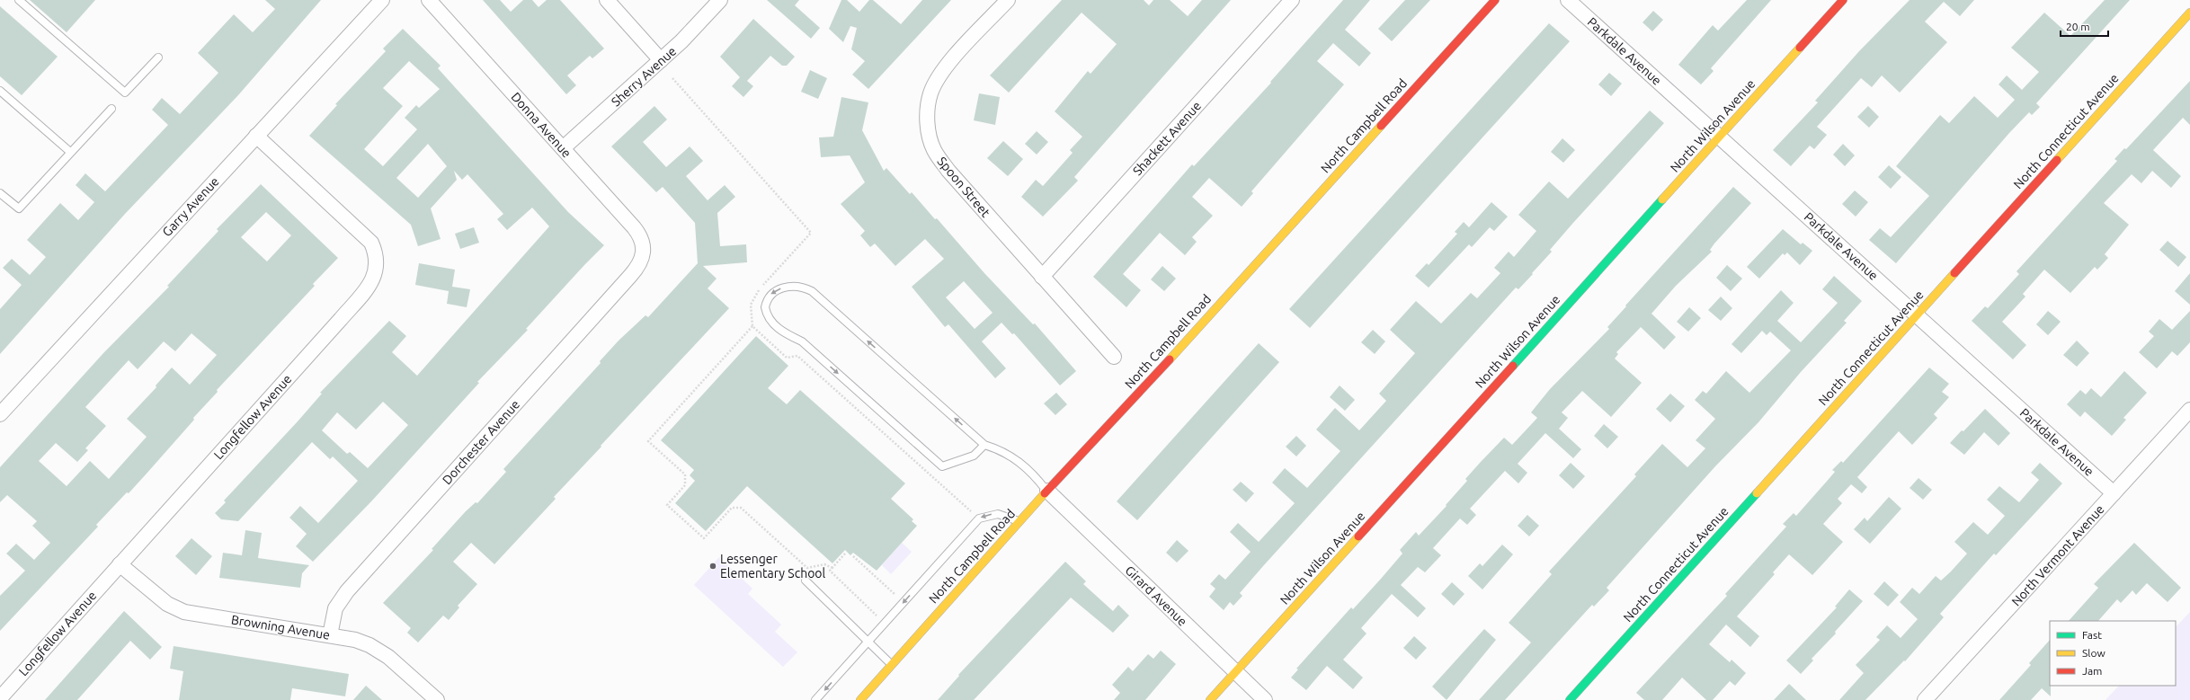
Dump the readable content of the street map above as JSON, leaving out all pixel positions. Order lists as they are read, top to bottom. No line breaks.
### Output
{"streets":{"street":["Parkdale Avenue","Sherry Avenue","Donna Avenue","North Campbell Road","North Wilson Avenue","North Connecticut Avenue","Shackett Avenue","Spoon Street","Garry Avenue","Longfellow Avenue","Dorchester Avenue","North Vermont Avenue","Girard Avenue","Browning Avenue"]},"crossings":[["Parkdale Avenue","North Wilson Avenue"],["Parkdale Avenue","North Connecticut Avenue"],["Parkdale Avenue","North Vermont Avenue"],["Sherry Avenue","Donna Avenue"],["Donna Avenue","Dorchester Avenue"],["North Campbell Road","Girard Avenue"],["North Wilson Avenue","Girard Avenue"],["Shackett Avenue","Spoon Street"],["Garry Avenue","Longfellow Avenue"],["Longfellow Avenue","Browning Avenue"],["Dorchester Avenue","Browning Avenue"]],"places":["Lessenger Elementary School"],"legend":["Fast","Slow","Jam"],"scale_bar":"20 m"}
